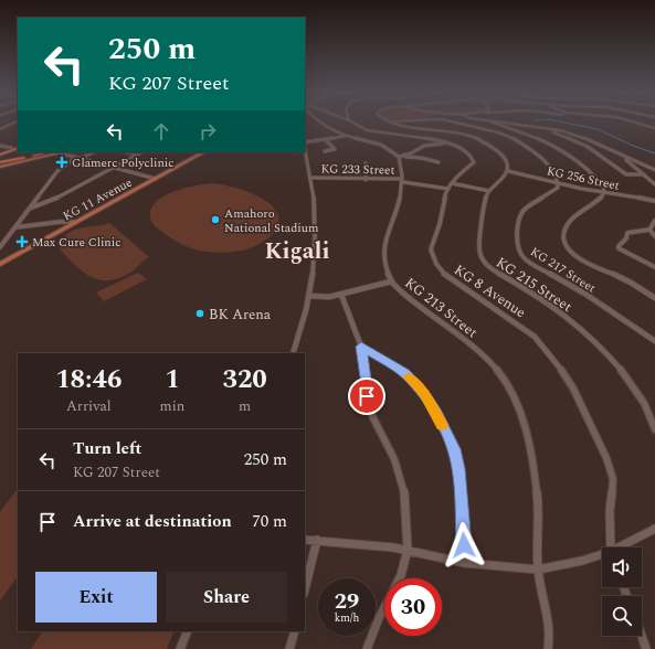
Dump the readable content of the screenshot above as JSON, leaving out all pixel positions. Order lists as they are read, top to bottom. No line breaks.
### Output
{"streets":{"main road":["KG 11 Avenue"],"street":["KG 233 Street","KG 256 Street","KG 217 Street","KG 215 Street","KG 8 Avenue","KG 213 Street"]},"crossings":[["KG 233 Street","KG 8 Avenue"],["KG 233 Street","KG 213 Street"],["KG 256 Street","KG 217 Street"]],"districts":["Kigali"],"places":{"health":["Glamerc Polyclinic","Max Cure Clinic"],"other":["Amahoro National Stadium","BK Arena"]},"page":{"turn":["250 m","KG 207 Street"],"eta":["18:46","Arrival","1","min","320","m"],"list":[{"name":"Turn left","note":"KG 207 Street","value":"250 m"},{"name":"Arrive at destination","value":"70 m"}],"buttons":["Exit","Share"],"speed":"29 km/h","limit":"30"}}
